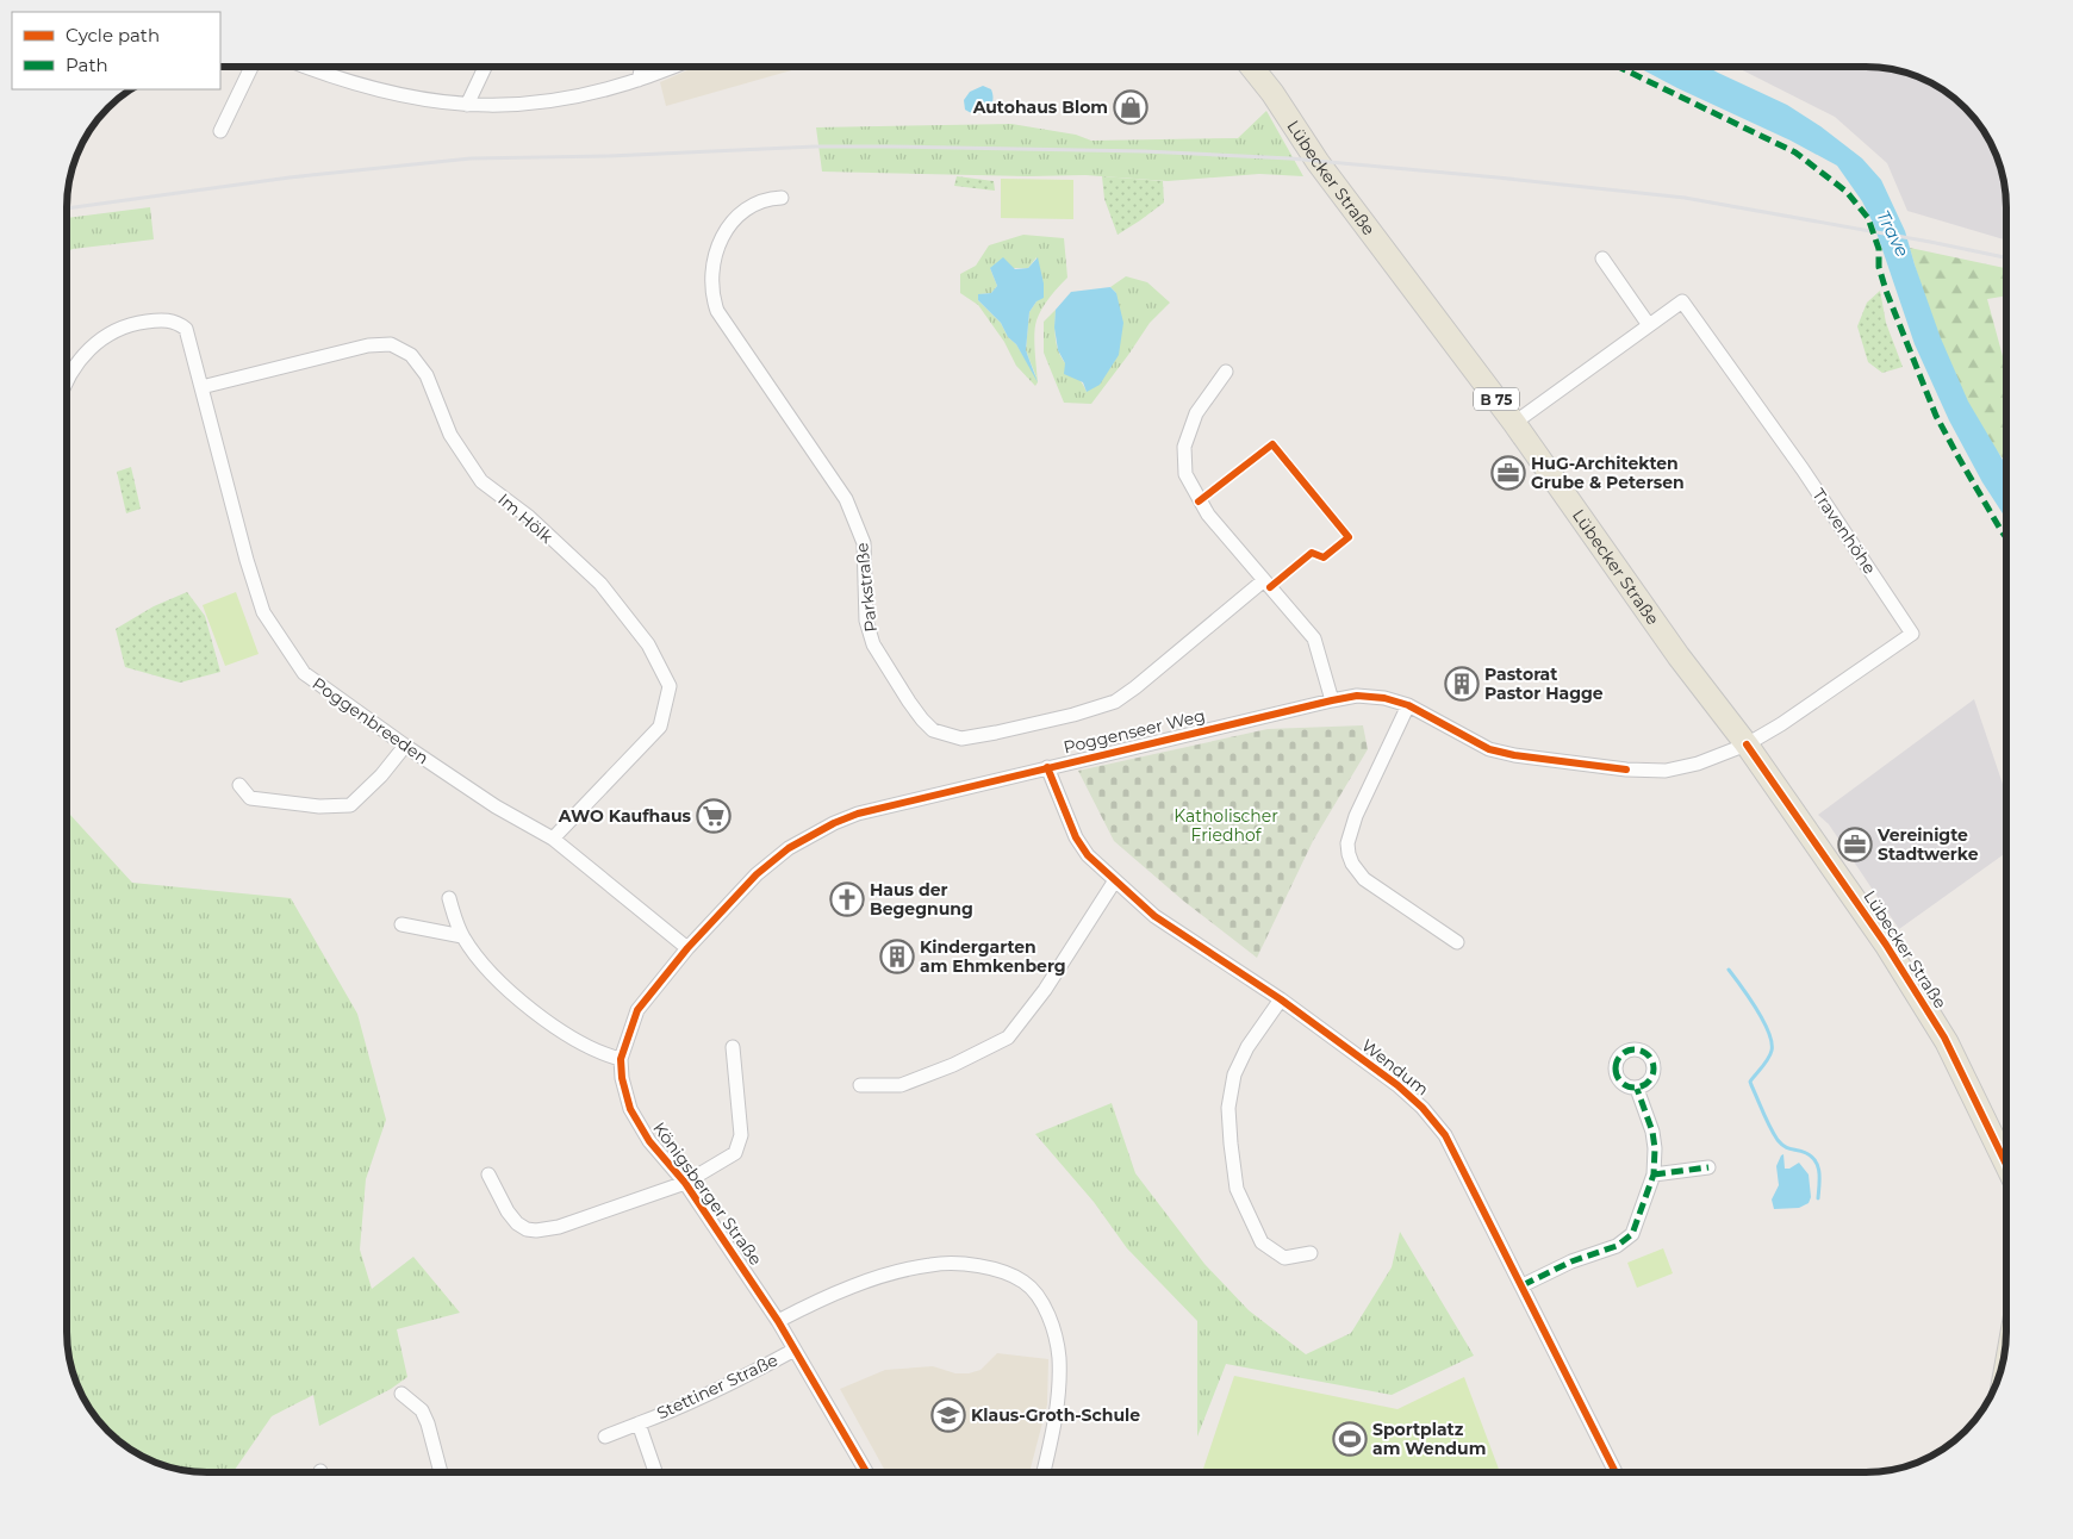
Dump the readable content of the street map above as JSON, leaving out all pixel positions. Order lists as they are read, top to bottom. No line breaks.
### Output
{"streets":{"main road":["Lübecker Straße","B 75"],"street":["Im Hölk","Travenhöhe","Parkstraße","Poggenbreeden","Poggenseer Weg","Wendum","Königsberger Straße","Stettiner Straße"]},"crossings":[["Lübecker Straße","Travenhöhe"],["Lübecker Straße","Poggenseer Weg"],["Im Hölk","Poggenbreeden"],["Travenhöhe","Poggenseer Weg"],["Poggenbreeden","Poggenseer Weg"],["Poggenbreeden","Königsberger Straße"],["Poggenseer Weg","Wendum"],["Poggenseer Weg","Königsberger Straße"],["Königsberger Straße","Stettiner Straße"]],"water":["Trave"],"parks":["Katholischer Friedhof"],"places":{"shop":["Autohaus Blom"],"office":["HuG-Architekten Grube & Petersen","Vereinigte Stadtwerke"],"building":["Pastorat Pastor Hagge","Kindergarten am Ehmkenberg"],"supermarket":["AWO Kaufhaus"],"church":["Haus der Begegnung"],"school or university":["Klaus-Groth-Schule"],"sports":["Sportplatz am Wendum"]},"legend":["Cycle path","Path"]}
